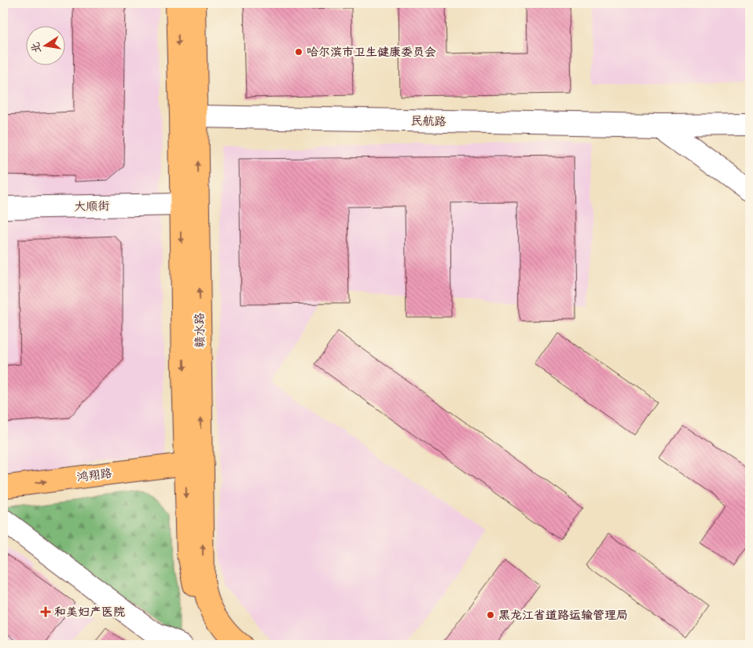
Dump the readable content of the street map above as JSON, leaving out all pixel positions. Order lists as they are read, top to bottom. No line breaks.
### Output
{"streets":{"main road":["赣水路","鸿翔路"],"street":["民航路","大顺街"]},"crossings":[["民航路","赣水路"],["大顺街","赣水路"],["赣水路","鸿翔路"]],"one_way":["鸿翔路"],"places":{"other":["哈尔滨市卫生健康委员会","黑龙江省道路运输管理局"],"health":["和美妇产医院"]},"north":"left"}
